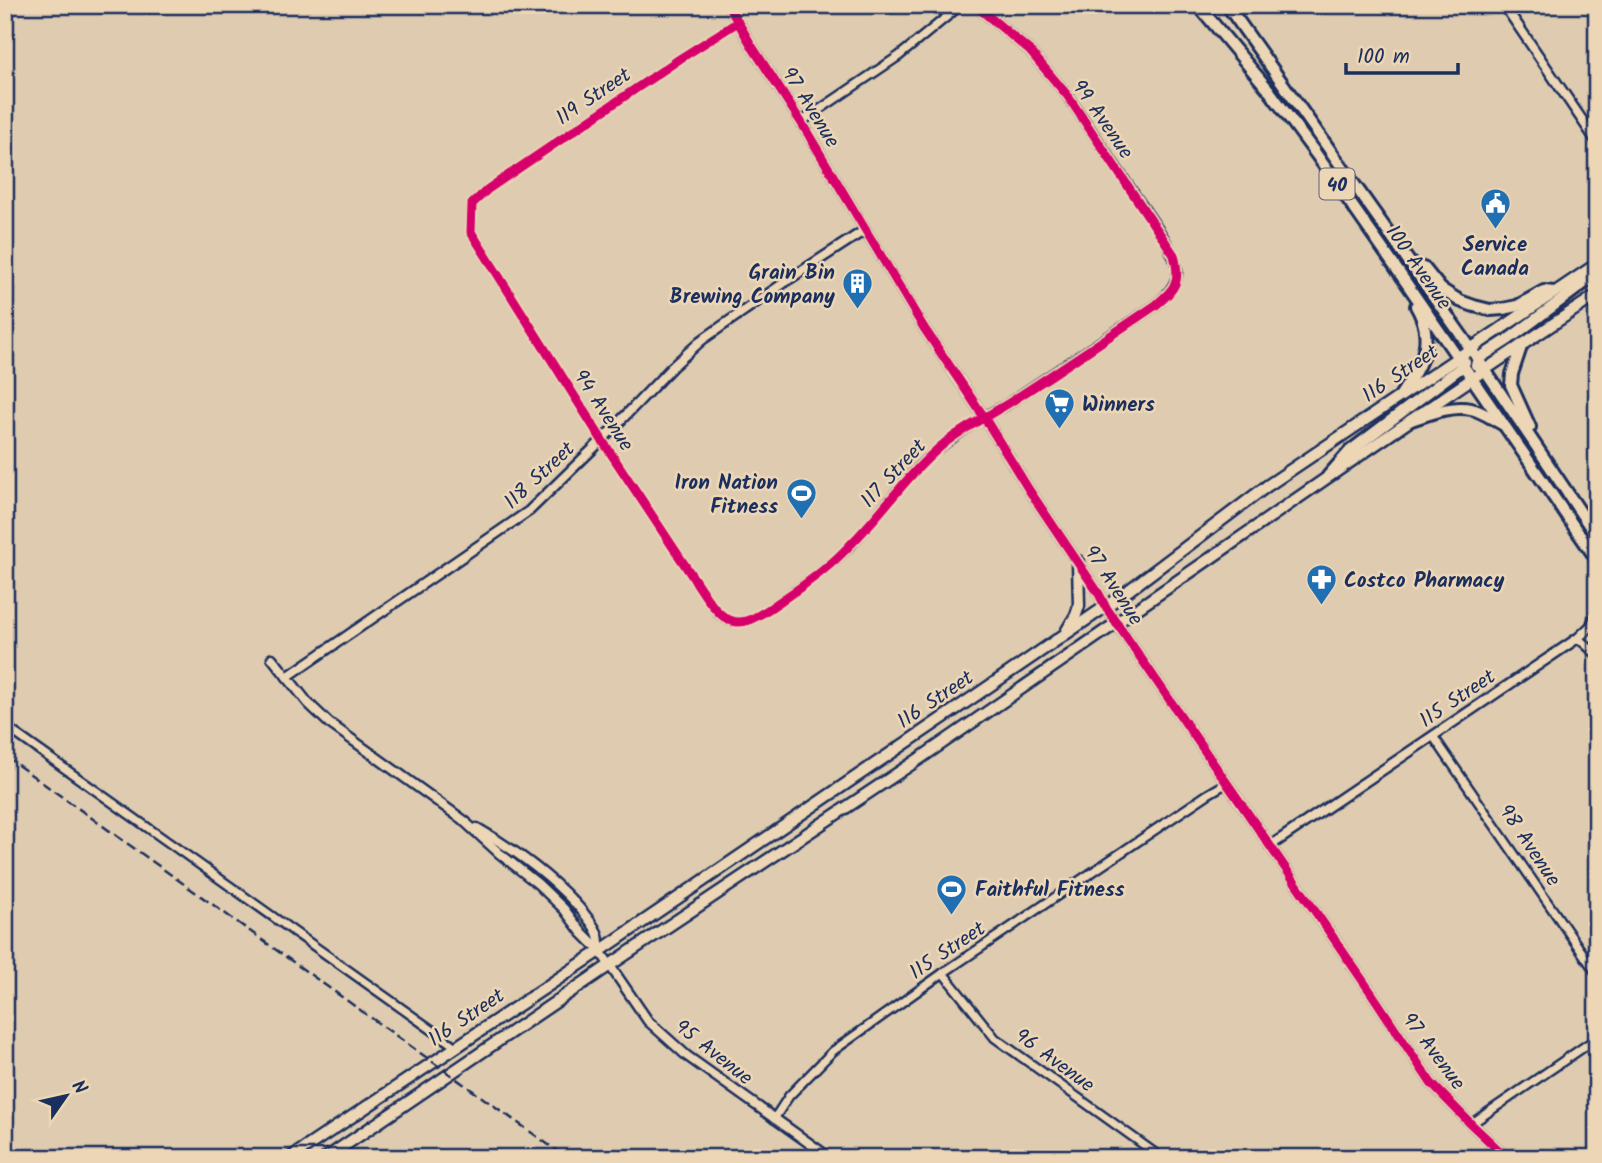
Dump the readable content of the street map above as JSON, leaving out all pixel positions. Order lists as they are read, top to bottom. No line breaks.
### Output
{"streets":{"main road":["40","100 Avenue","116 Street"],"street":["119 Street","97 Avenue","99 Avenue","94 Avenue","117 Street","118 Street","115 Street","98 Avenue","95 Avenue","96 Avenue"]},"crossings":[["119 Street","97 Avenue"],["119 Street","94 Avenue"],["97 Avenue","116 Street"],["97 Avenue","117 Street"],["97 Avenue","118 Street"],["97 Avenue","115 Street"],["99 Avenue","117 Street"],["100 Avenue","116 Street"],["116 Street","95 Avenue"],["94 Avenue","117 Street"],["94 Avenue","118 Street"],["118 Street","95 Avenue"],["115 Street","98 Avenue"],["115 Street","95 Avenue"],["115 Street","96 Avenue"]],"places":{"public building":["Service Canada"],"building":["Grain Bin Brewing Company"],"supermarket":["Winners"],"sports":["Iron Nation Fitness","Faithful Fitness"],"pharmacy":["Costco Pharmacy"]},"scale_bar":"100 m","north":"top right"}
